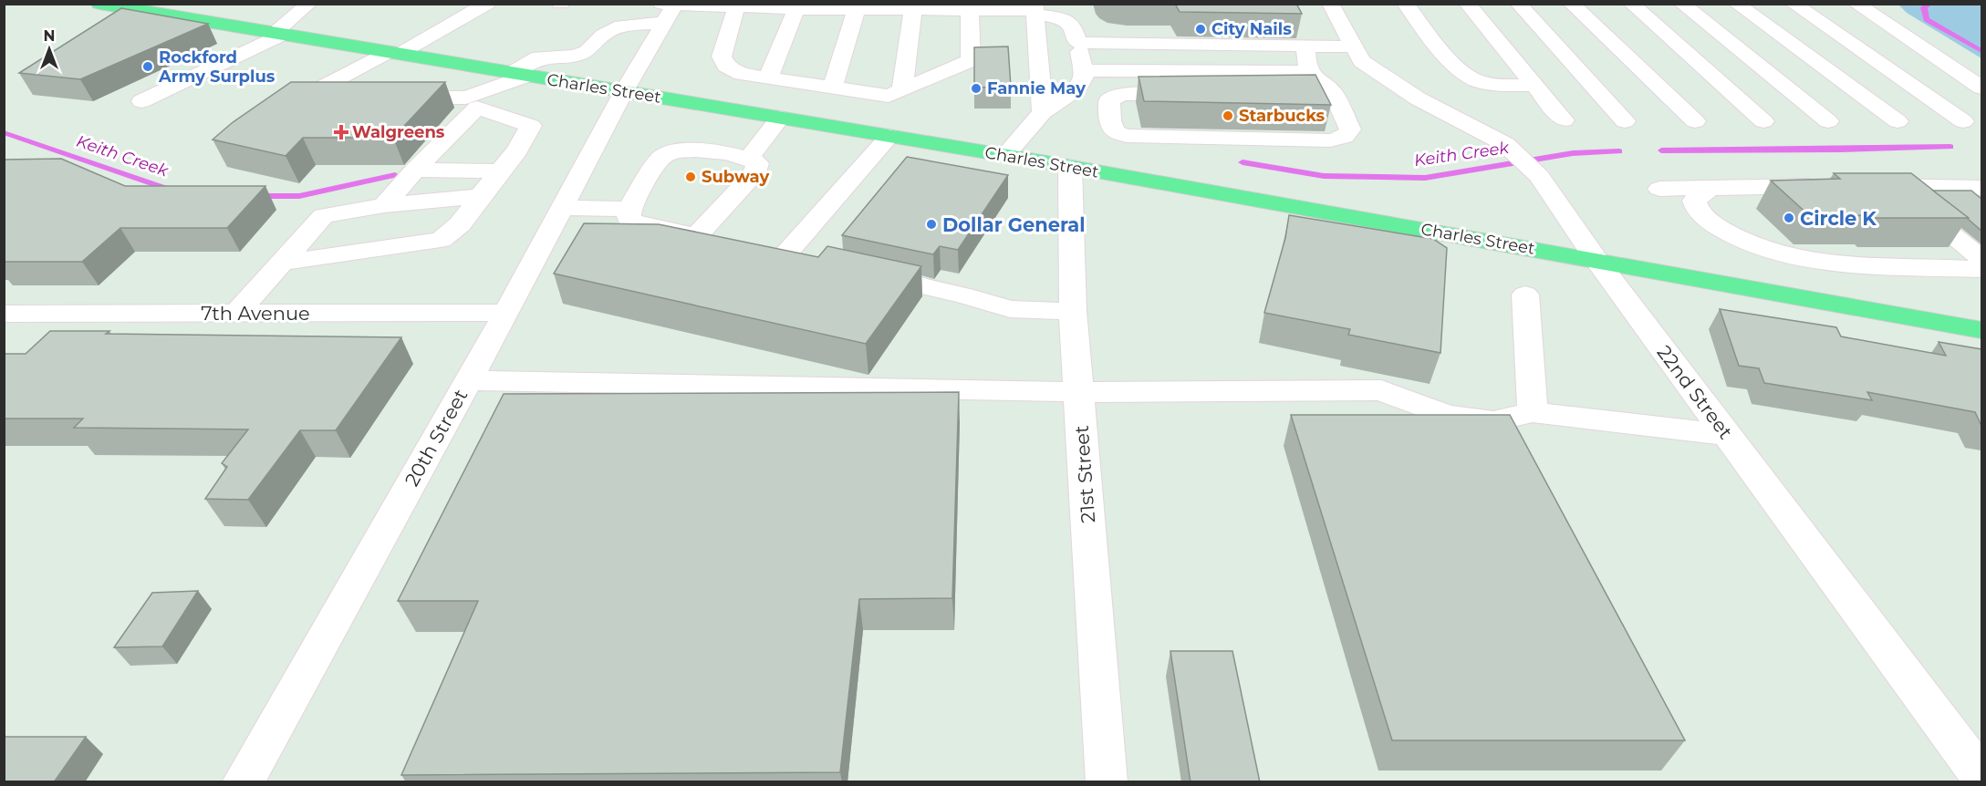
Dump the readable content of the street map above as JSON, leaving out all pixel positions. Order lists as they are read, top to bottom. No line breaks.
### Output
{"streets":{"main road":["Charles Street"],"street":["7th Avenue","22nd Street","20th Street","21st Street"]},"crossings":[["Charles Street","22nd Street"],["Charles Street","20th Street"],["Charles Street","21st Street"],["7th Avenue","20th Street"]],"water":["Keith Creek"],"places":{"other":["City Nails","Rockford Army Surplus","Fannie May","Starbucks","Subway","Circle K","Dollar General"],"health":["Walgreens"]},"north":"top"}
